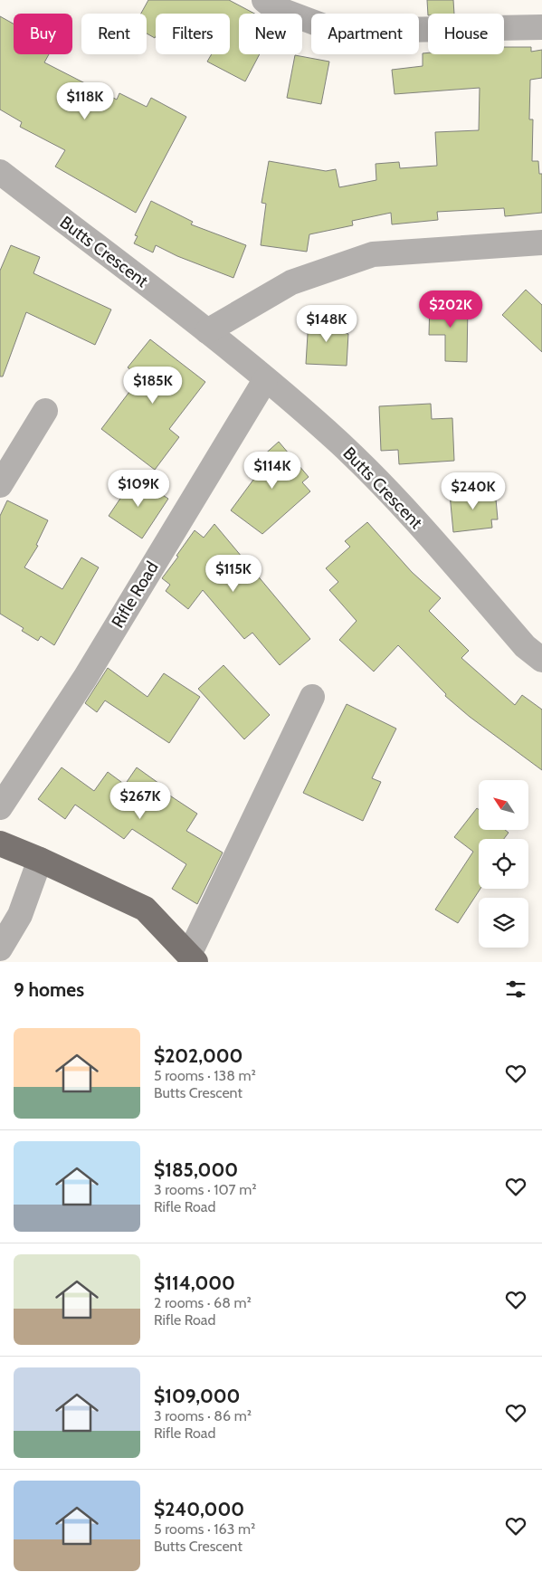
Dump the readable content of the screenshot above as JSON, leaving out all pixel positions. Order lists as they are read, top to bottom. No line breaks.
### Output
{"streets":{"street":["Butts Crescent","Rifle Road"]},"crossings":[["Butts Crescent","Rifle Road"]],"north":"top left","page":{"chip":["Buy","Rent","Filters","New","Apartment","House"],"price":["$118K","$202K","$148K","$185K","$114K","$109K","$240K","$115K","$267K"],"heading":"9 homes","list":[{"name":"$202,000","note":"5 rooms · 138 m² · Butts Crescent"},{"name":"$185,000","note":"3 rooms · 107 m² · Rifle Road"},{"name":"$114,000","note":"2 rooms · 68 m² · Rifle Road"},{"name":"$109,000","note":"3 rooms · 86 m² · Rifle Road"},{"name":"$240,000","note":"5 rooms · 163 m² · Butts Crescent"}]}}
